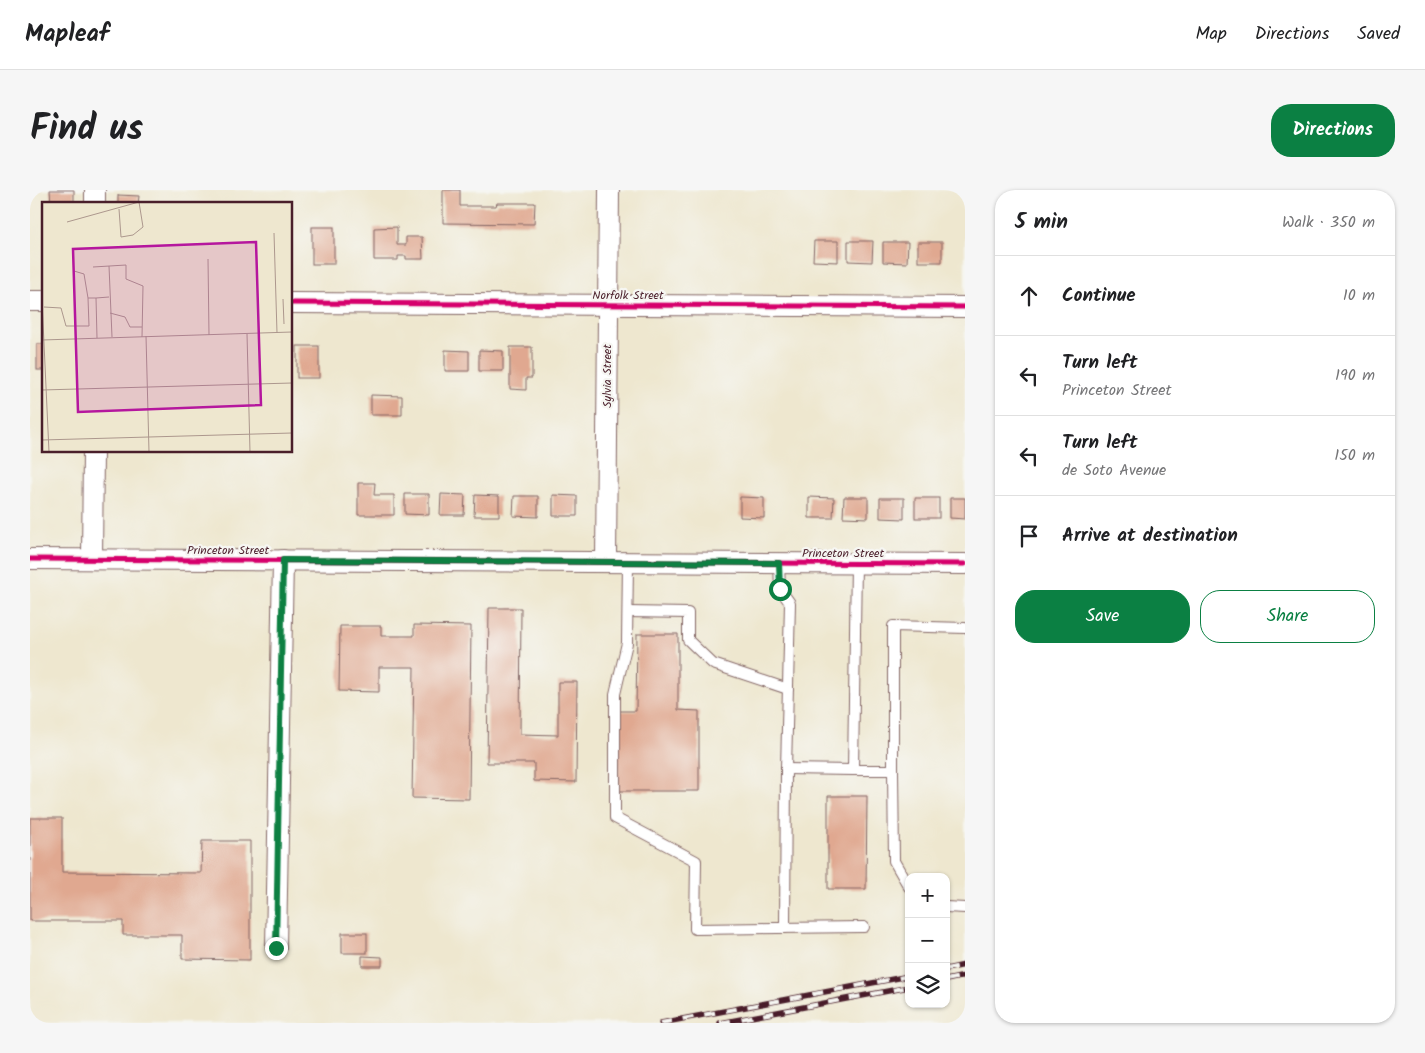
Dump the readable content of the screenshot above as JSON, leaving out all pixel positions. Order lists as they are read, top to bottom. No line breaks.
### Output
{"streets":{"street":["Norfolk Street","Sylvia Street","Princeton Street"]},"crossings":[["Norfolk Street","Sylvia Street"],["Sylvia Street","Princeton Street"]],"page":{"header":"Mapleaf","nav":["Map","Directions","Saved"],"title":"Find us","buttons":["Directions",["Save","Share"]],"heading":["5 min","Walk · 350 m"],"list":[["Continue","10 m"],["Turn left","Princeton Street","190 m"],["Turn left","de Soto Avenue","150 m"],"Arrive at destination"],"map_buttons":["+","−"]}}
